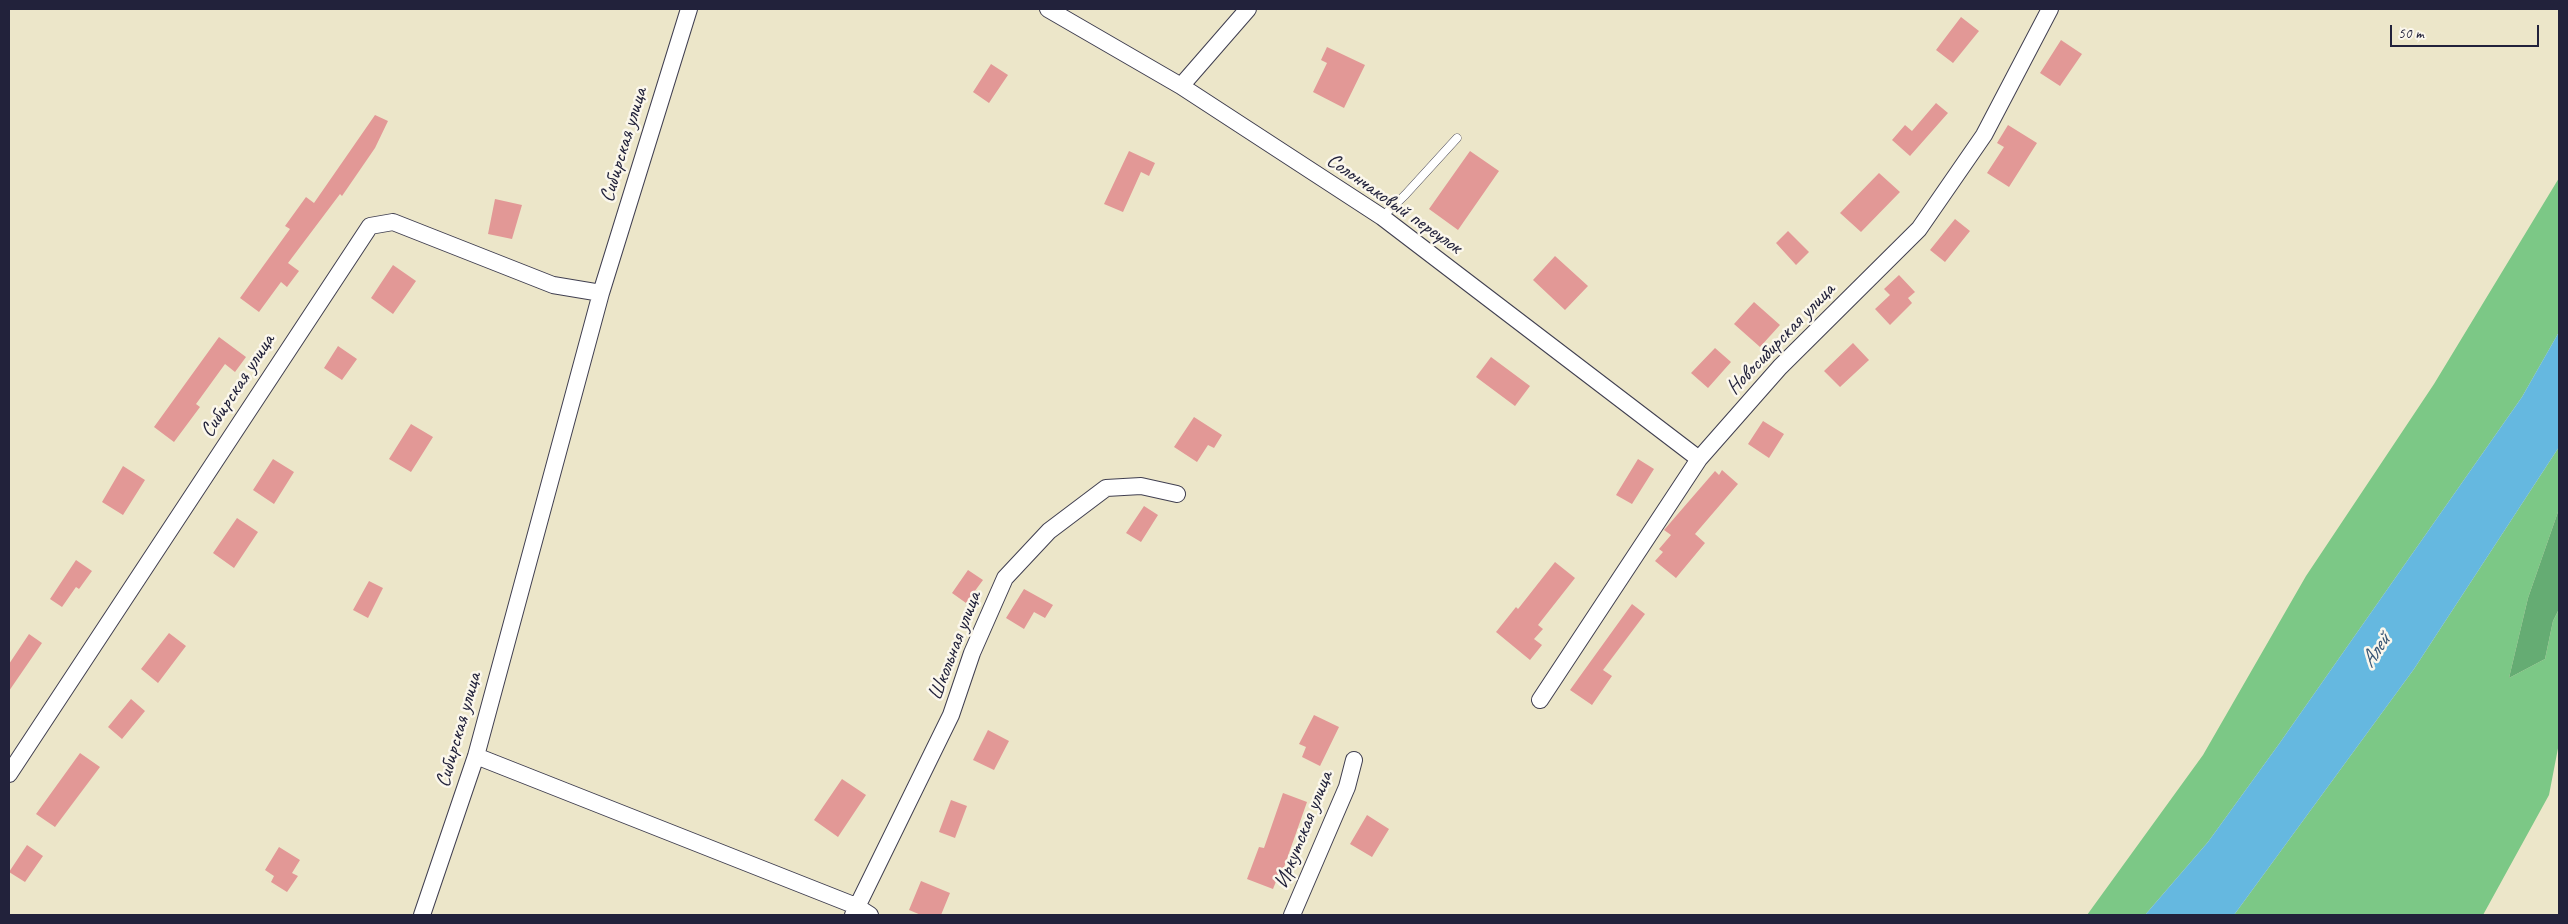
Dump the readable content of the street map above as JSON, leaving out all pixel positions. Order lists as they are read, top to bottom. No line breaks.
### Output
{"streets":{"street":["Сибирская улица","Солончаковый переулок","Новосибирская улица","Школьная улица","Иркутская улица"]},"crossings":[["Солончаковый переулок","Новосибирская улица"]],"water":["Алей"],"scale_bar":"50 m"}
